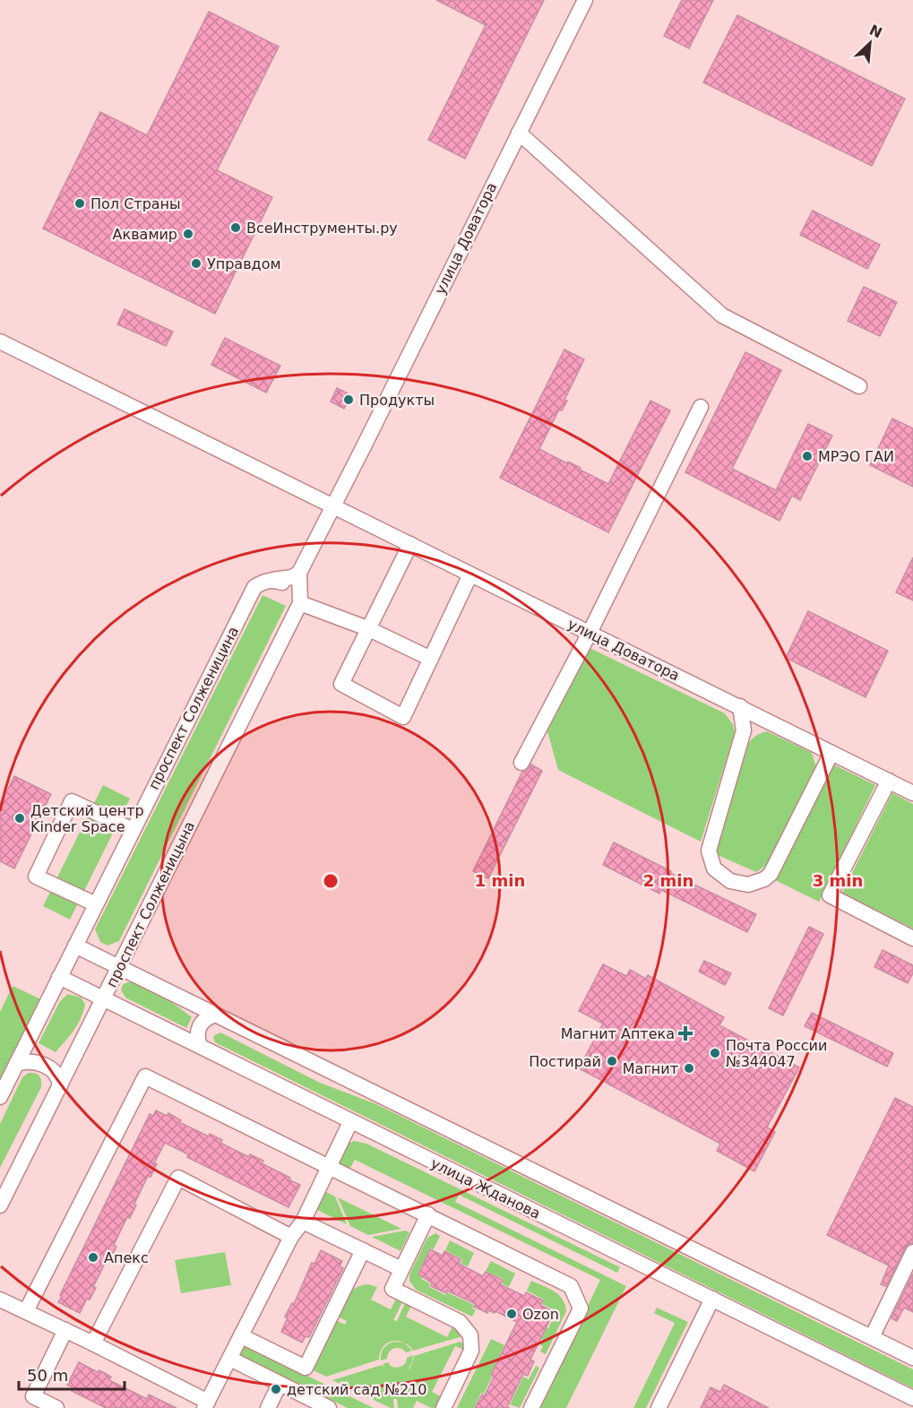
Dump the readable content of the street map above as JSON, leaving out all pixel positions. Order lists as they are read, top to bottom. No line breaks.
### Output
{"streets":{"street":["улица Доватора","проспект Солженицина","проспект Солженицына","улица Жданова"]},"crossings":[["улица Доватора","проспект Солженицына"],["проспект Солженицына","улица Жданова"]],"places":{"other":["Пол Страны","ВсеИнструменты.ру","Аквамир","Управдом","Продукты","МРЭО ГАИ","Детский центр Kinder Space","Почта России №344047","Постирай","Магнит","Апекс","Ozon","детский сад №210"],"health":["Магнит Аптека"]},"scale_bar":"50 m","north":"top right","rings":["1 min","2 min","3 min"]}
